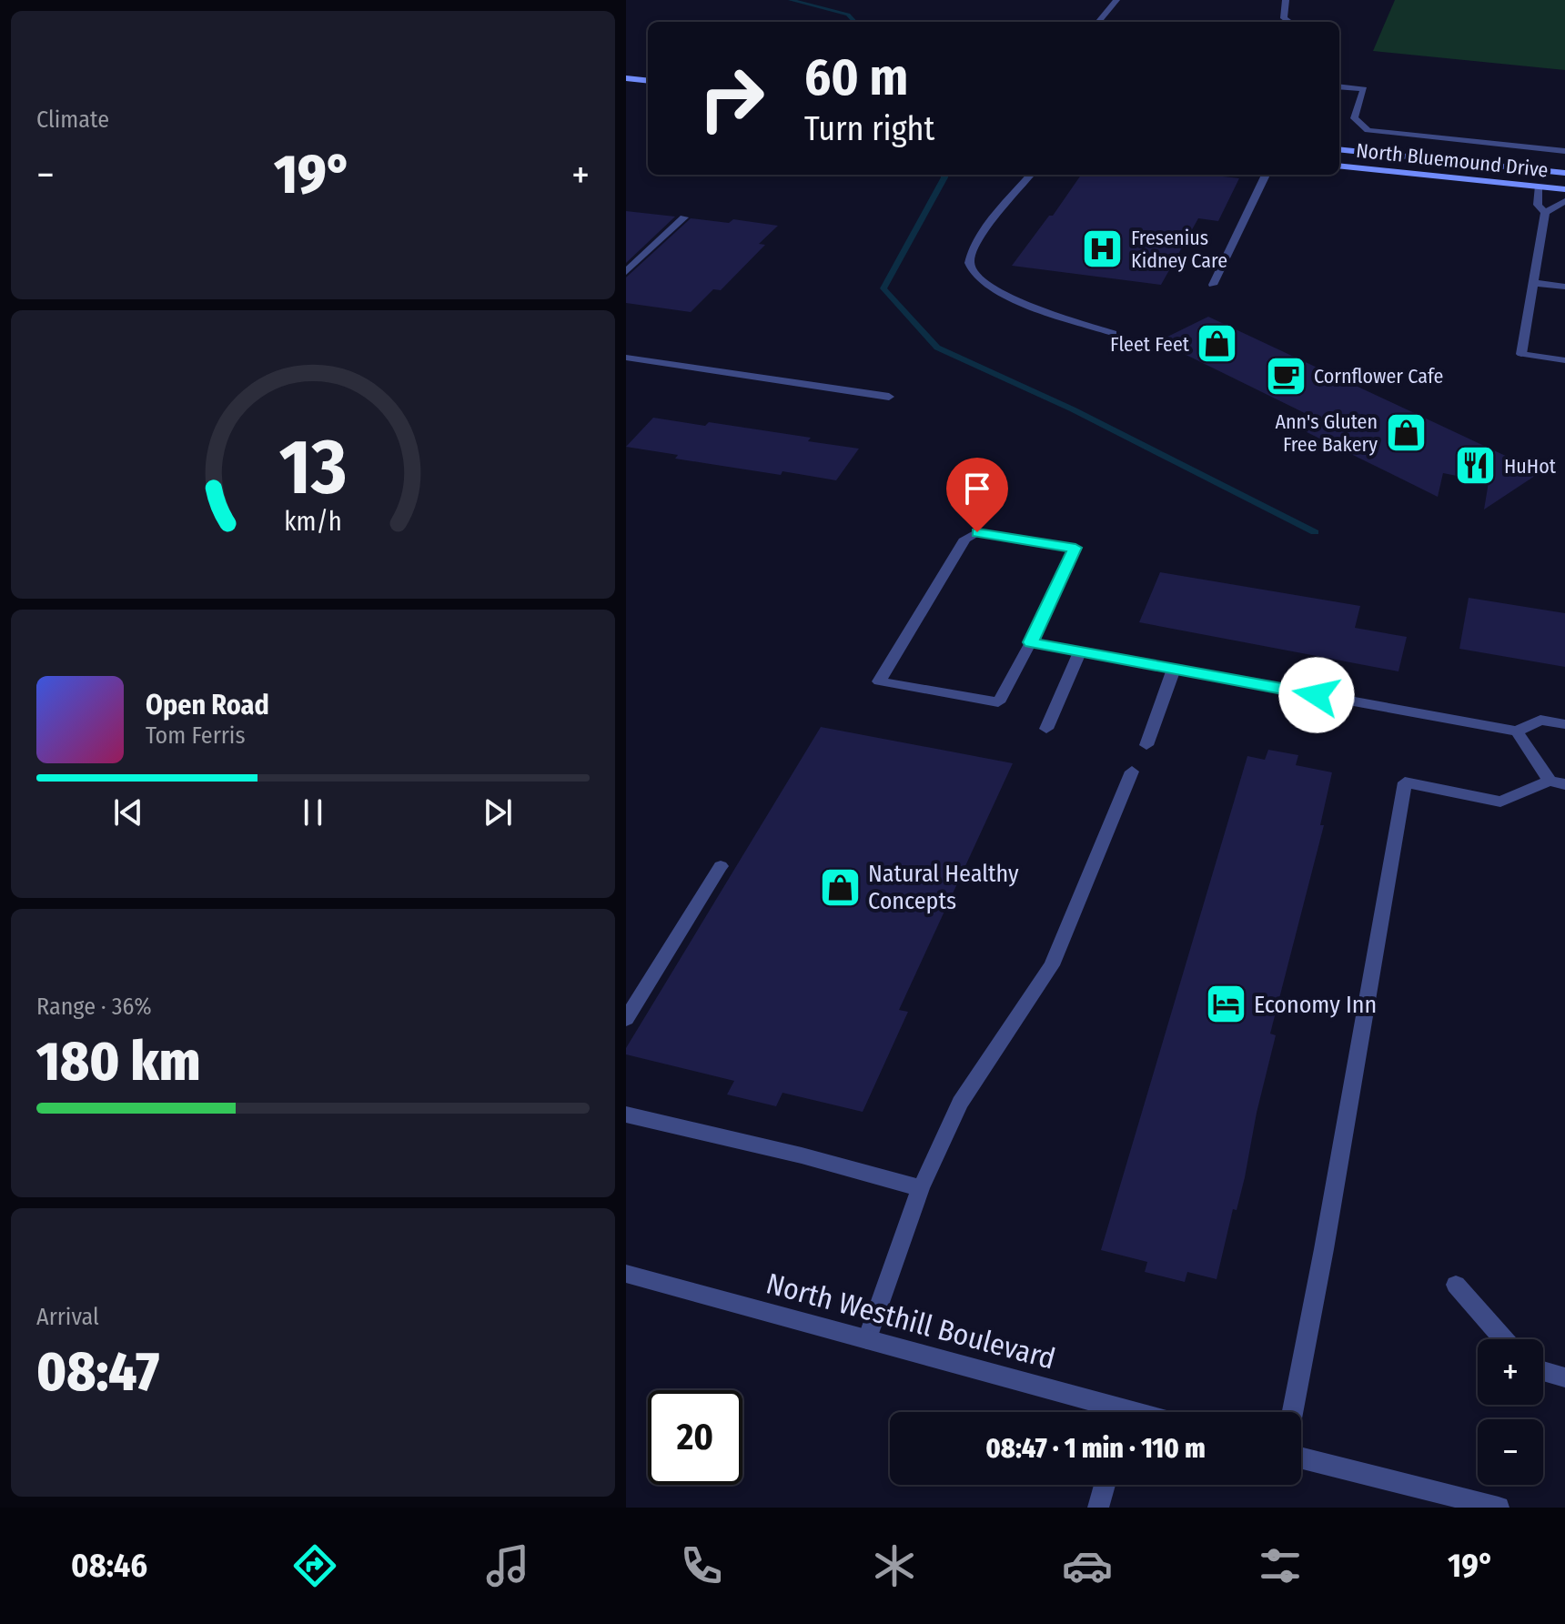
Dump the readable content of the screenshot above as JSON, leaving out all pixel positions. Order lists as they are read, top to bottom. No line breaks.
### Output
{"streets":{"main road":["North Bluemound Drive"],"street":["North Westhill Boulevard"]},"places":{"hospital":["Fresenius Kidney Care"],"shop":["Fleet Feet","Ann's Gluten Free Bakery","Natural Healthy Concepts"],"cafe":["Cornflower Cafe"],"restaurant":["HuHot"],"hotel":["Economy Inn"]},"page":{"tile":["Climate",["Range · 36%","180 km"],["Arrival","08:47"]],"turn":["60 m","Turn right"],"heat":["−","19°","+"],"song":["Open Road","Tom Ferris"],"map_buttons":["+","−"],"limit":"20","trip":"08:47 · 1 min · 110 m","tabs":["08:46","19°"],"gauge":["13","km/h"]}}
